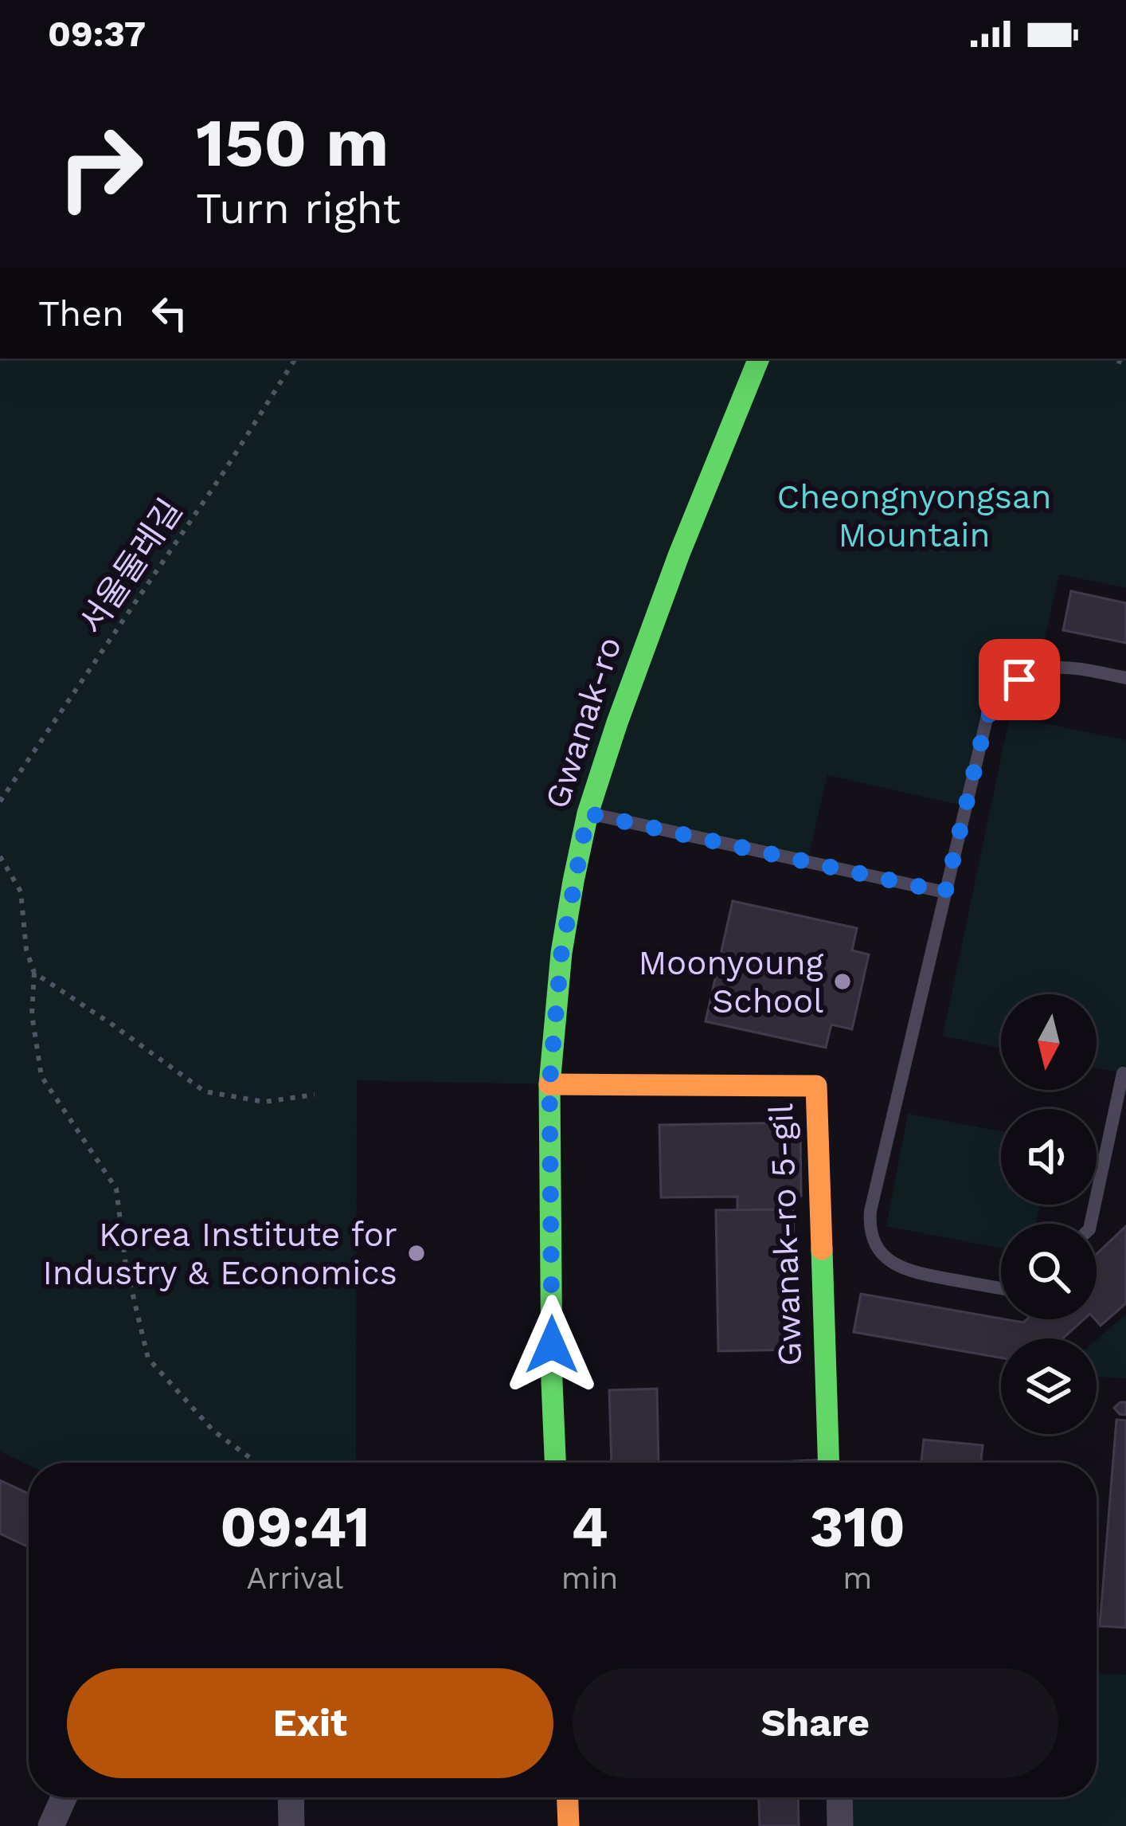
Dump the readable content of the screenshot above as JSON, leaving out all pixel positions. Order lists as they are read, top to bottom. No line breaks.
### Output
{"streets":{"main road":["Gwanak-ro","Gwanak-ro 5-gil"],"path":["서울둘레길"]},"crossings":[["Gwanak-ro","Gwanak-ro 5-gil"]],"parks":["Cheongnyongsan Mountain"],"places":["Moonyoung School","Korea Institute for Industry & Economics"],"north":"bottom","page":{"status":"09:37","turn":["150 m","Turn right"],"then":"Then","eta":["09:41","Arrival","4","min","310","m"],"buttons":["Exit","Share"]}}
